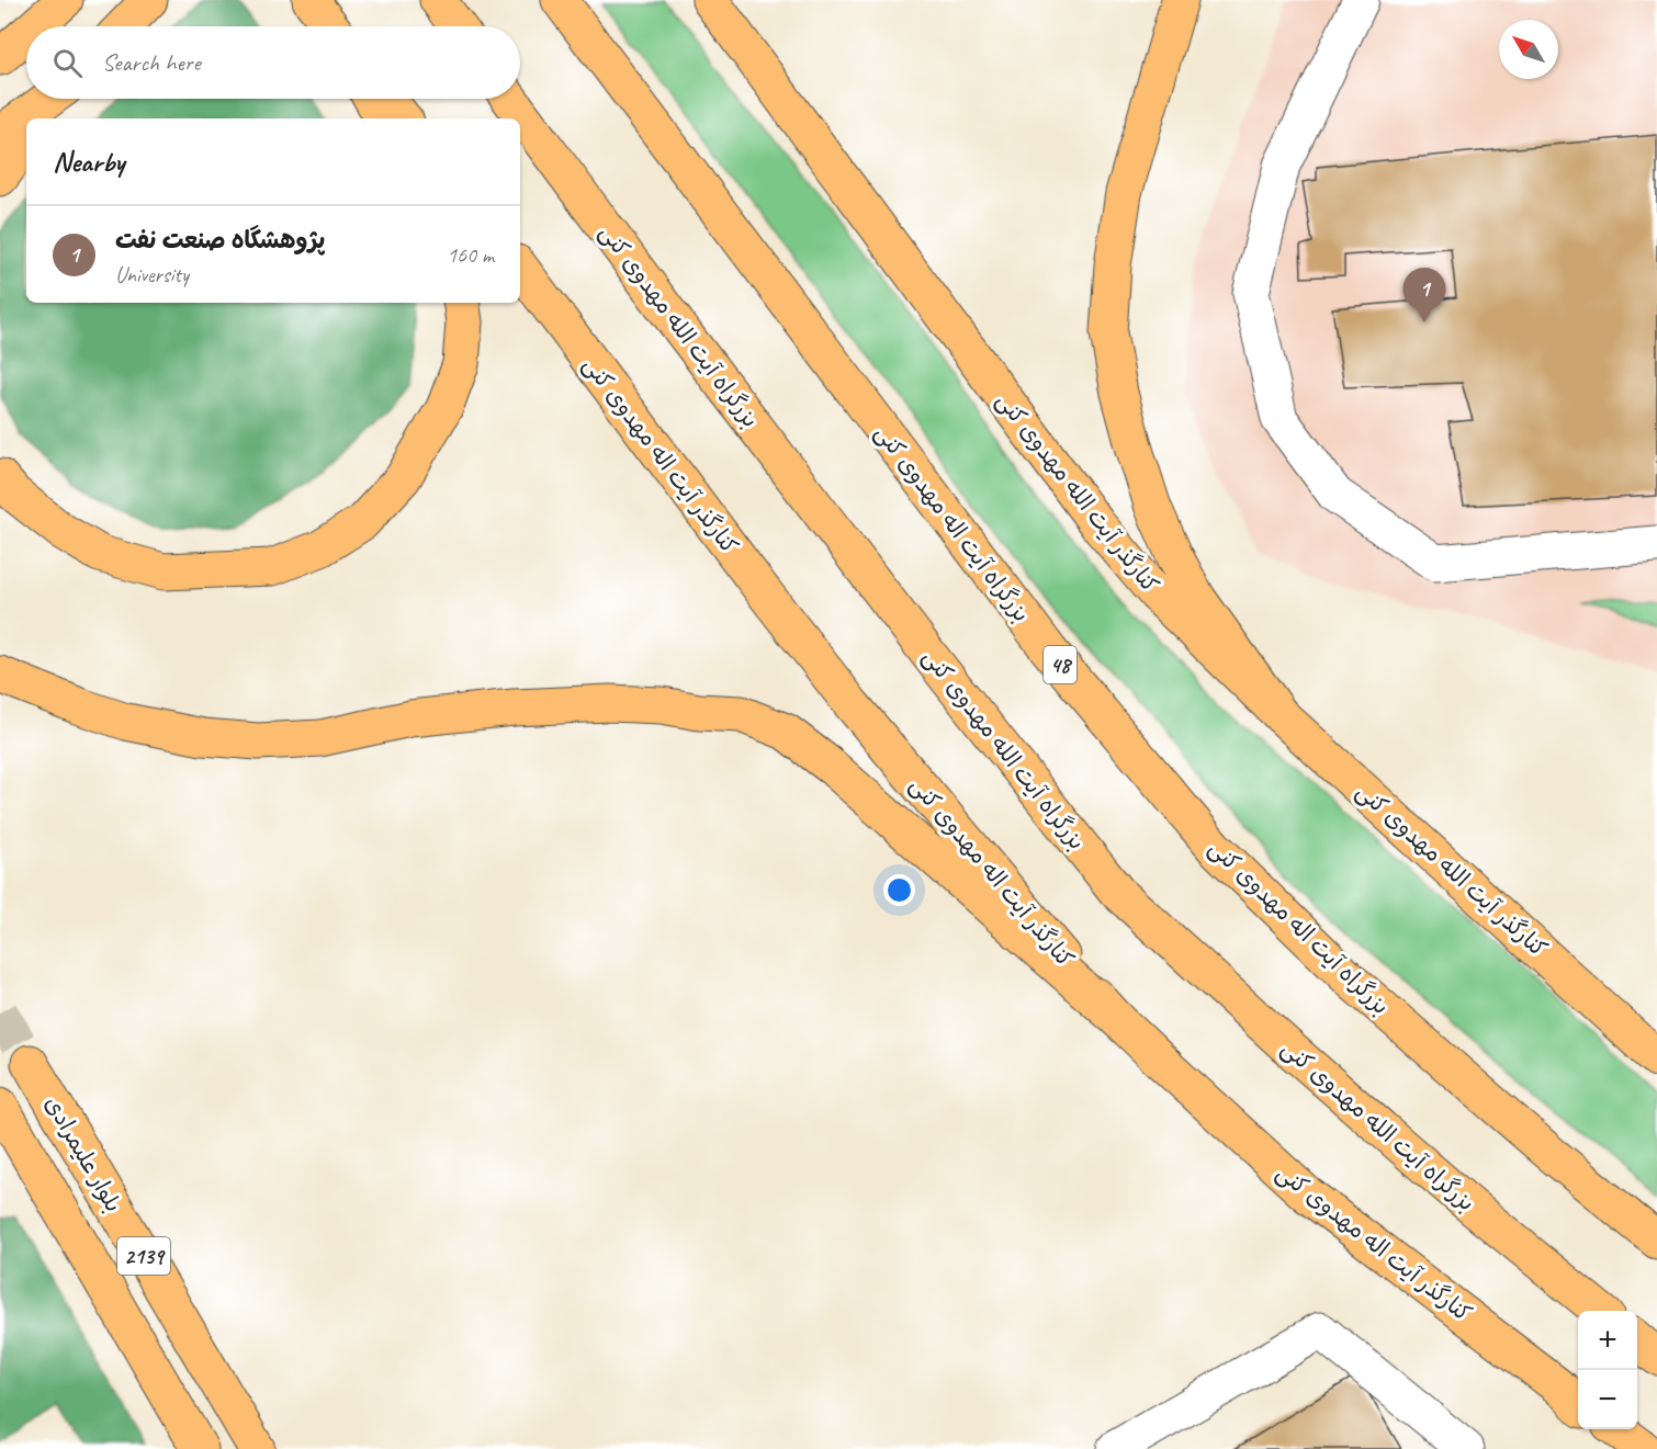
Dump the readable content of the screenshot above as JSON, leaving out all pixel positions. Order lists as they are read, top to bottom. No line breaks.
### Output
{"streets":{"main road":["بزرگراه آیت الله مهدوی کنی","کنارگذر آیت اله مهدوی کنی","کنارگذر آیت الله مهدوی کنی","بزرگراه آیت اله مهدوی کنی","48","بلوار علیمرادی","2139"]},"north":"top left","page":{"search":"Search here","heading":"Nearby","list":[{"mark":"1","name":"پژوهشگاه صنعت نفت","note":"University","value":"160 m"}],"pins":"1","map_buttons":["+","−"]}}
